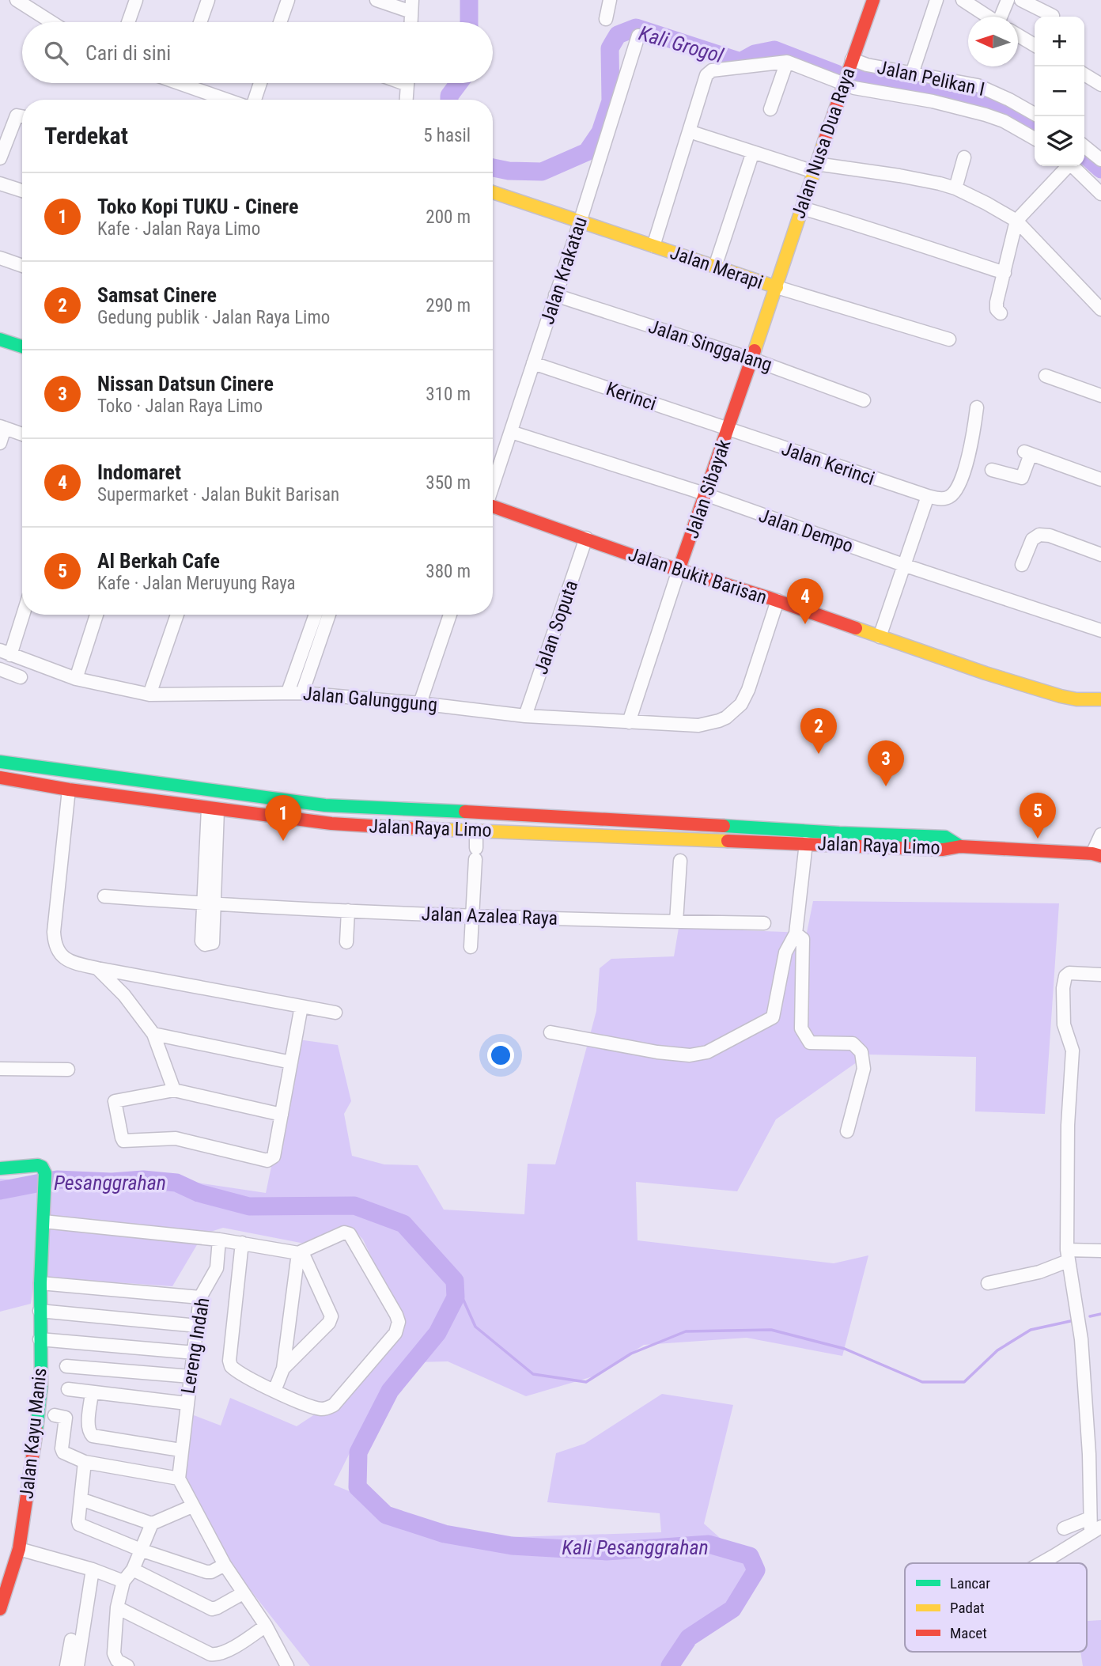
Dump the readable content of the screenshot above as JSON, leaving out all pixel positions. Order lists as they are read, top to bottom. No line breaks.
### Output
{"streets":{"street":["Jalan Pelikan I","Jalan Nusa Dua Raya","Jalan Merapi","Jalan Krakatau","Jalan Singgalang","Kerinci","Jalan Kerinci","Jalan Sibayak","Jalan Dempo","Jalan Bukit Barisan","Jalan Soputa","Jalan Galunggung","Jalan Raya Limo","Jalan Azalea Raya","Lereng Indah","Jalan Kayu Manis"]},"crossings":[["Jalan Pelikan I","Jalan Nusa Dua Raya"],["Jalan Nusa Dua Raya","Jalan Merapi"],["Jalan Nusa Dua Raya","Jalan Sibayak"],["Jalan Merapi","Jalan Krakatau"],["Jalan Merapi","Jalan Sibayak"],["Jalan Krakatau","Jalan Singgalang"],["Jalan Krakatau","Kerinci"],["Jalan Krakatau","Jalan Dempo"],["Jalan Singgalang","Jalan Sibayak"],["Kerinci","Jalan Kerinci"],["Kerinci","Jalan Sibayak"],["Jalan Kerinci","Jalan Sibayak"],["Jalan Sibayak","Jalan Dempo"],["Jalan Sibayak","Jalan Bukit Barisan"],["Jalan Sibayak","Jalan Galunggung"],["Jalan Bukit Barisan","Jalan Soputa"],["Jalan Bukit Barisan","Jalan Galunggung"],["Jalan Soputa","Jalan Galunggung"]],"water":["Kali Grogol","Pesanggrahan","Kali Pesanggrahan"],"legend":["Lancar","Padat","Macet"],"north":"left","page":{"map_buttons":["+","−"],"search":"Cari di sini","heading":["Terdekat","5 hasil"],"list":[{"mark":"1","name":"Toko Kopi TUKU - Cinere","note":"Kafe · Jalan Raya Limo","value":"200 m"},{"mark":"2","name":"Samsat Cinere","note":"Gedung publik · Jalan Raya Limo","value":"290 m"},{"mark":"3","name":"Nissan Datsun Cinere","note":"Toko · Jalan Raya Limo","value":"310 m"},{"mark":"4","name":"Indomaret","note":"Supermarket · Jalan Bukit Barisan","value":"350 m"},{"mark":"5","name":"Al Berkah Cafe","note":"Kafe · Jalan Meruyung Raya","value":"380 m"}],"pins":["4","2","3","5","1"]}}
